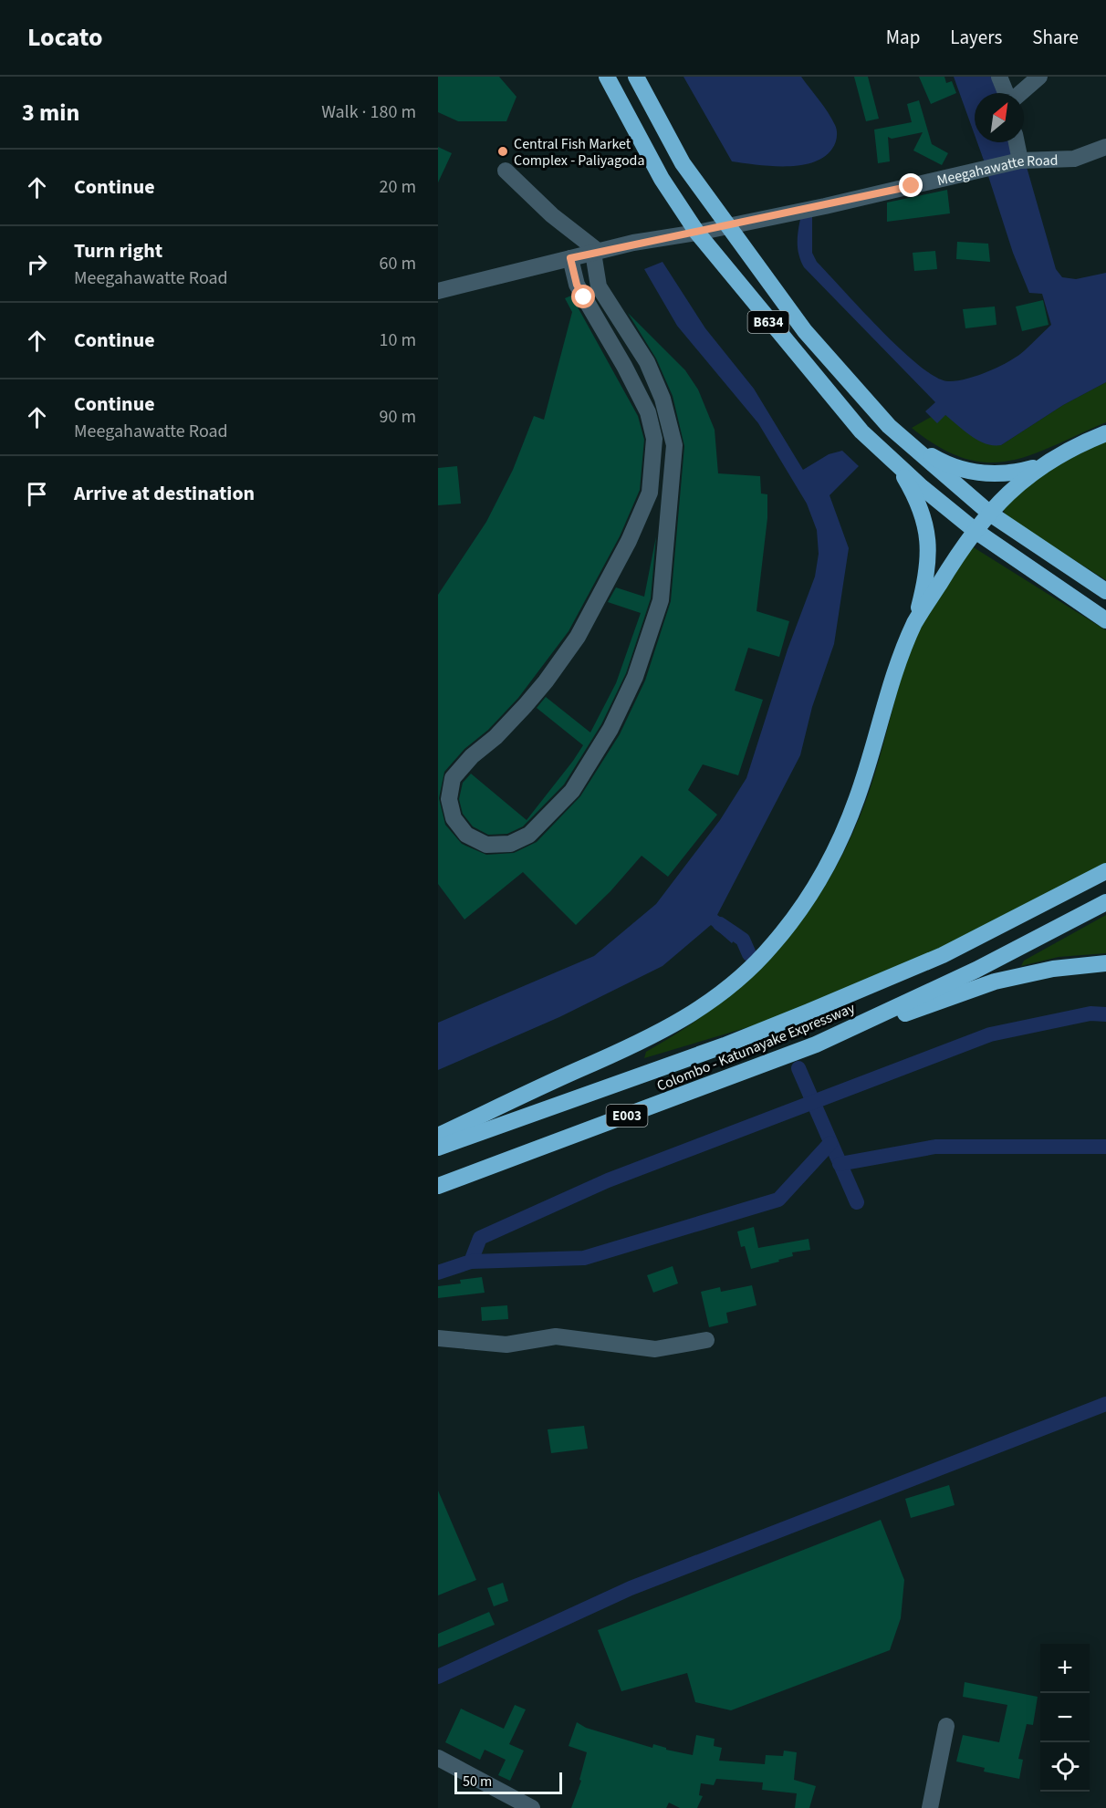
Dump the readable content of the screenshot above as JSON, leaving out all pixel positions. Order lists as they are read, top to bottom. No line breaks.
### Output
{"streets":{"highway":["B634","Colombo - Katunayake Expressway","E003"],"street":["Meegahawatte Road"]},"crossings":[["Meegahawatte Road","B634"]],"places":["Central Fish Market Complex - Paliyagoda"],"scale_bar":"50 m","north":"top right","page":{"header":"Locato","nav":["Map","Layers","Share"],"heading":["3 min","Walk · 180 m"],"list":[["Continue","20 m"],["Turn right","Meegahawatte Road","60 m"],["Continue","10 m"],["Continue","Meegahawatte Road","90 m"],"Arrive at destination"],"map_buttons":["+","−"],"scale":"50 m"}}
